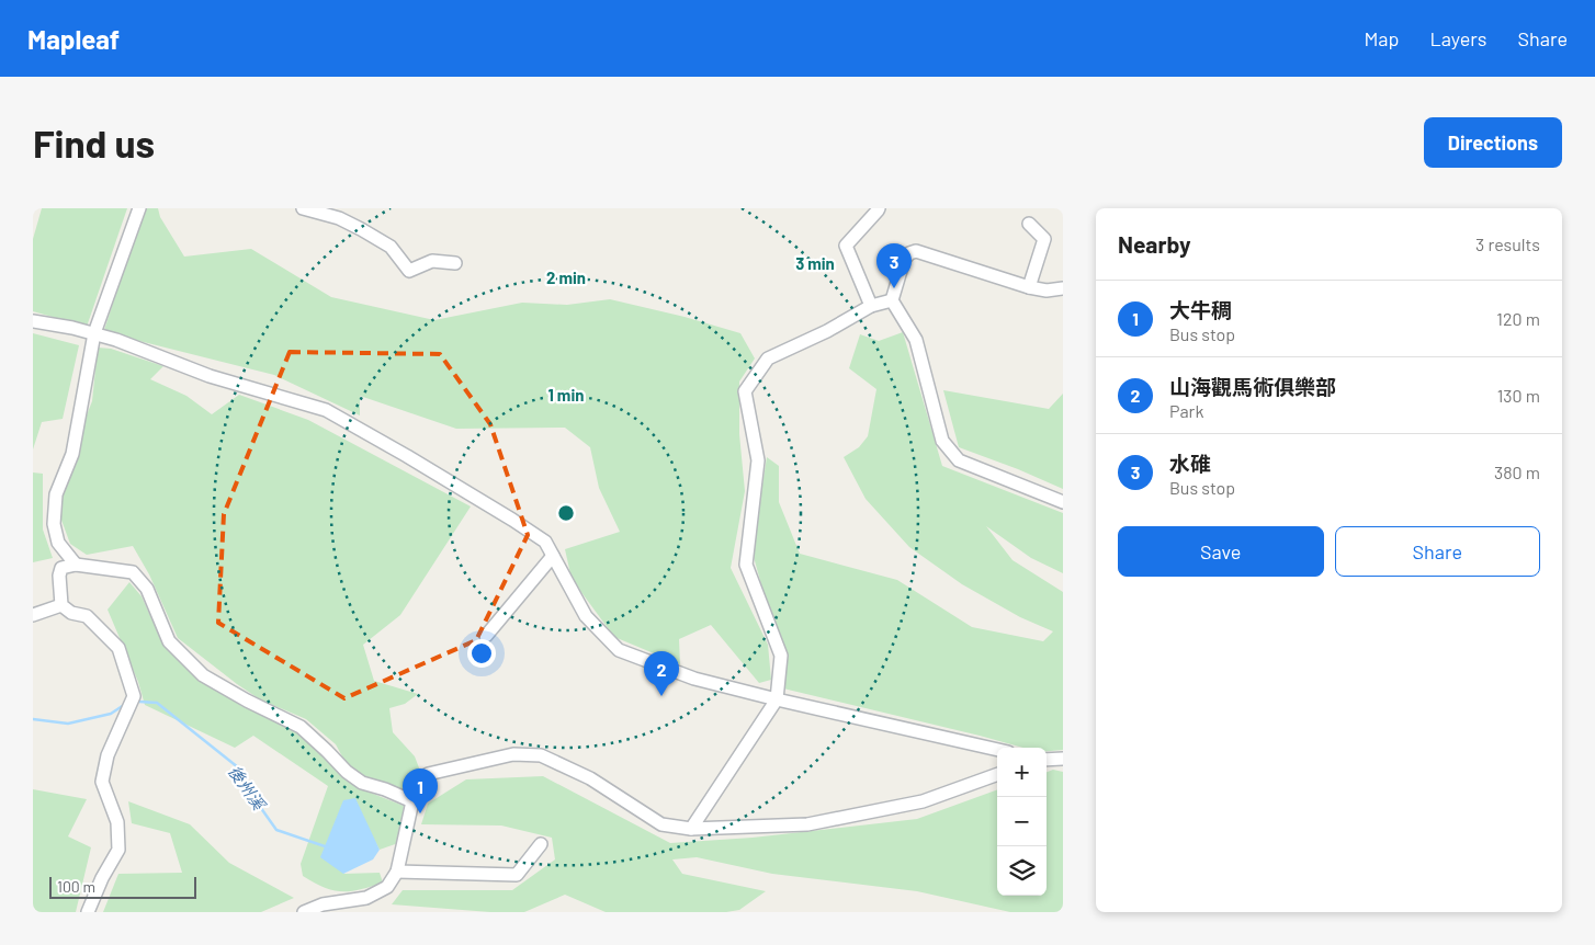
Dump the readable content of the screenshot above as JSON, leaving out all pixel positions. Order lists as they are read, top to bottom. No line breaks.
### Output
{"water":["後州溪"],"scale_bar":"100 m","page":{"header":"Mapleaf","nav":["Map","Layers","Share"],"buttons":["Directions",["Save","Share"]],"title":"Find us","heading":["Nearby","3 results"],"pins":["3","2","1"],"list":[{"mark":"1","name":"大牛稠","note":"Bus stop","value":"120 m"},{"mark":"2","name":"山海觀馬術俱樂部","note":"Park","value":"130 m"},{"mark":"3","name":"水碓","note":"Bus stop","value":"380 m"}],"map_buttons":["+","−"],"scale":"100 m"},"rings":["3 min","2 min","1 min"]}
